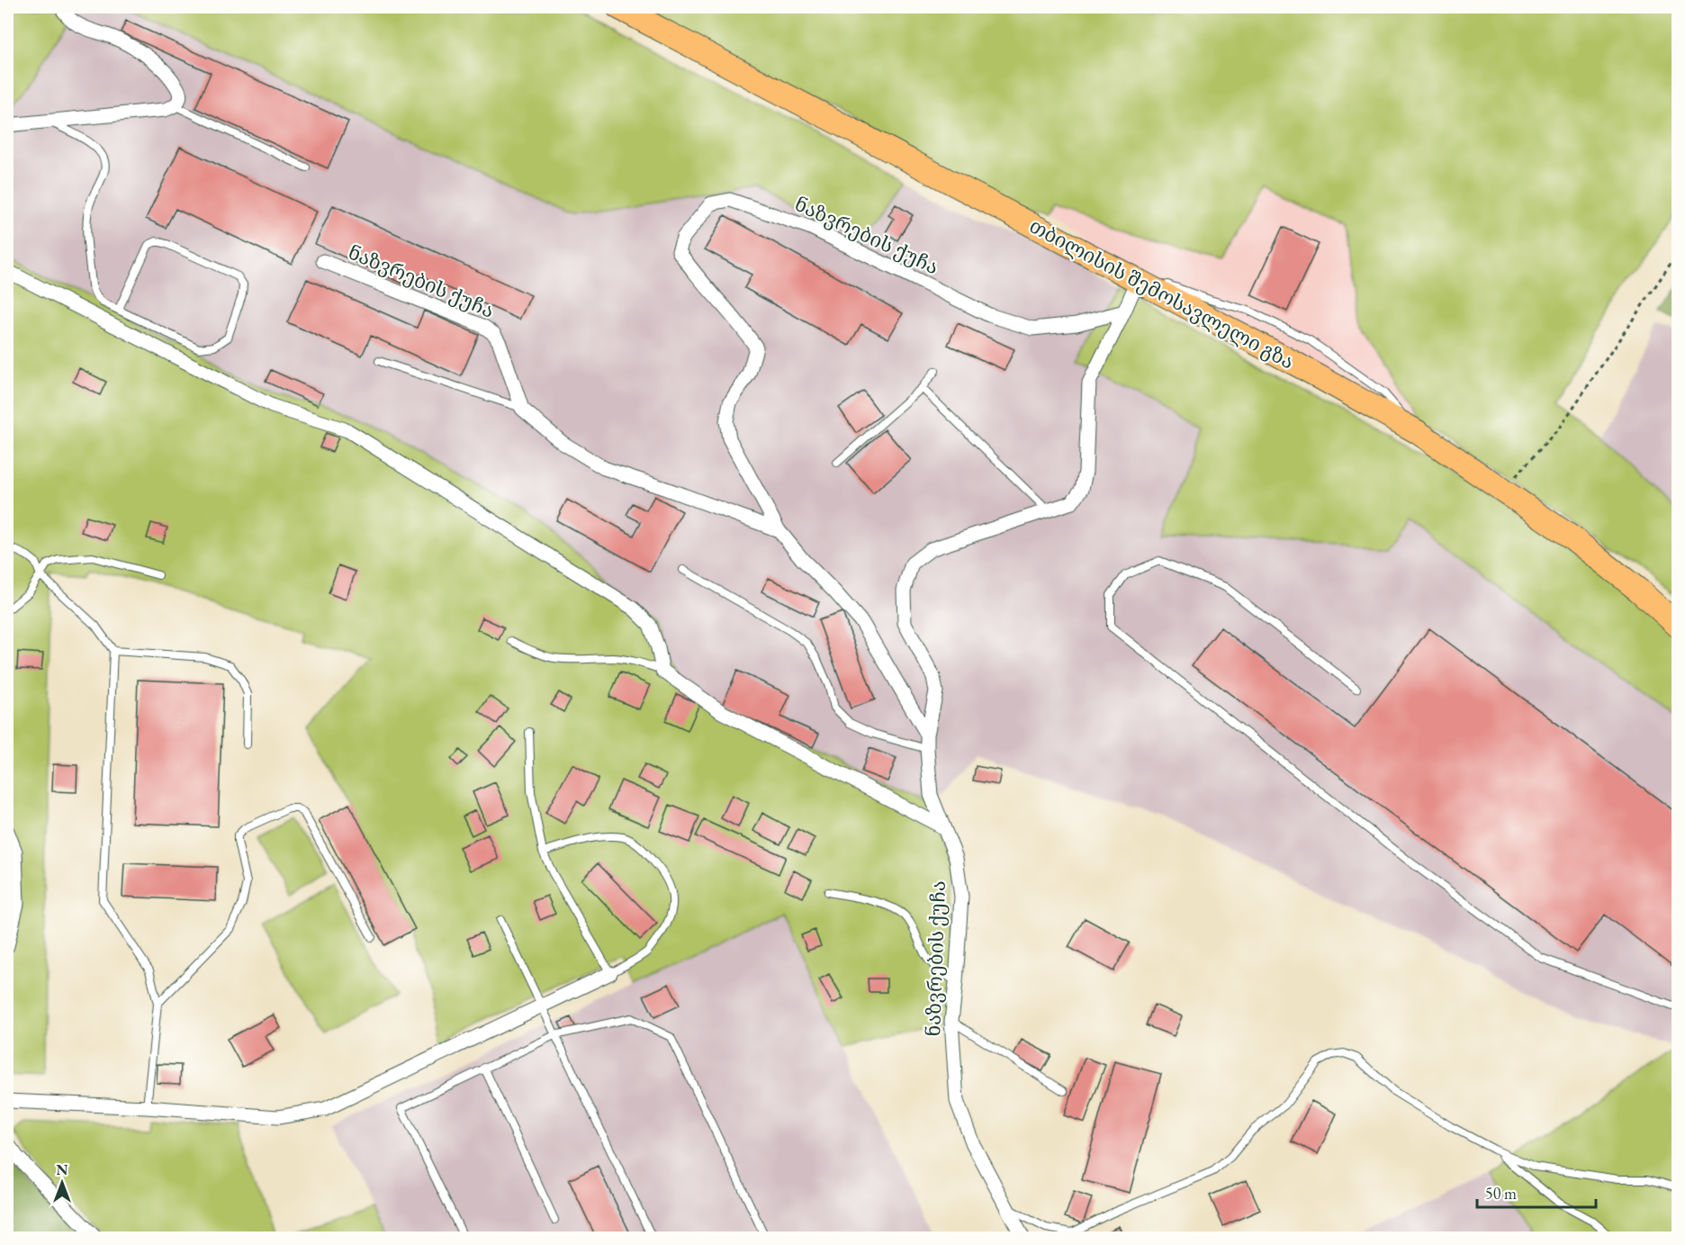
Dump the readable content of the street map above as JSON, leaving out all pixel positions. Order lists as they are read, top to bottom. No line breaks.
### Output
{"streets":{"highway":["თბილისის შემოსავლელი გზა"],"street":["ნაზვრების ქუჩა"]},"crossings":[["ნაზვრების ქუჩა","თბილისის შემოსავლელი გზა"]],"scale_bar":"50 m","north":"top"}
